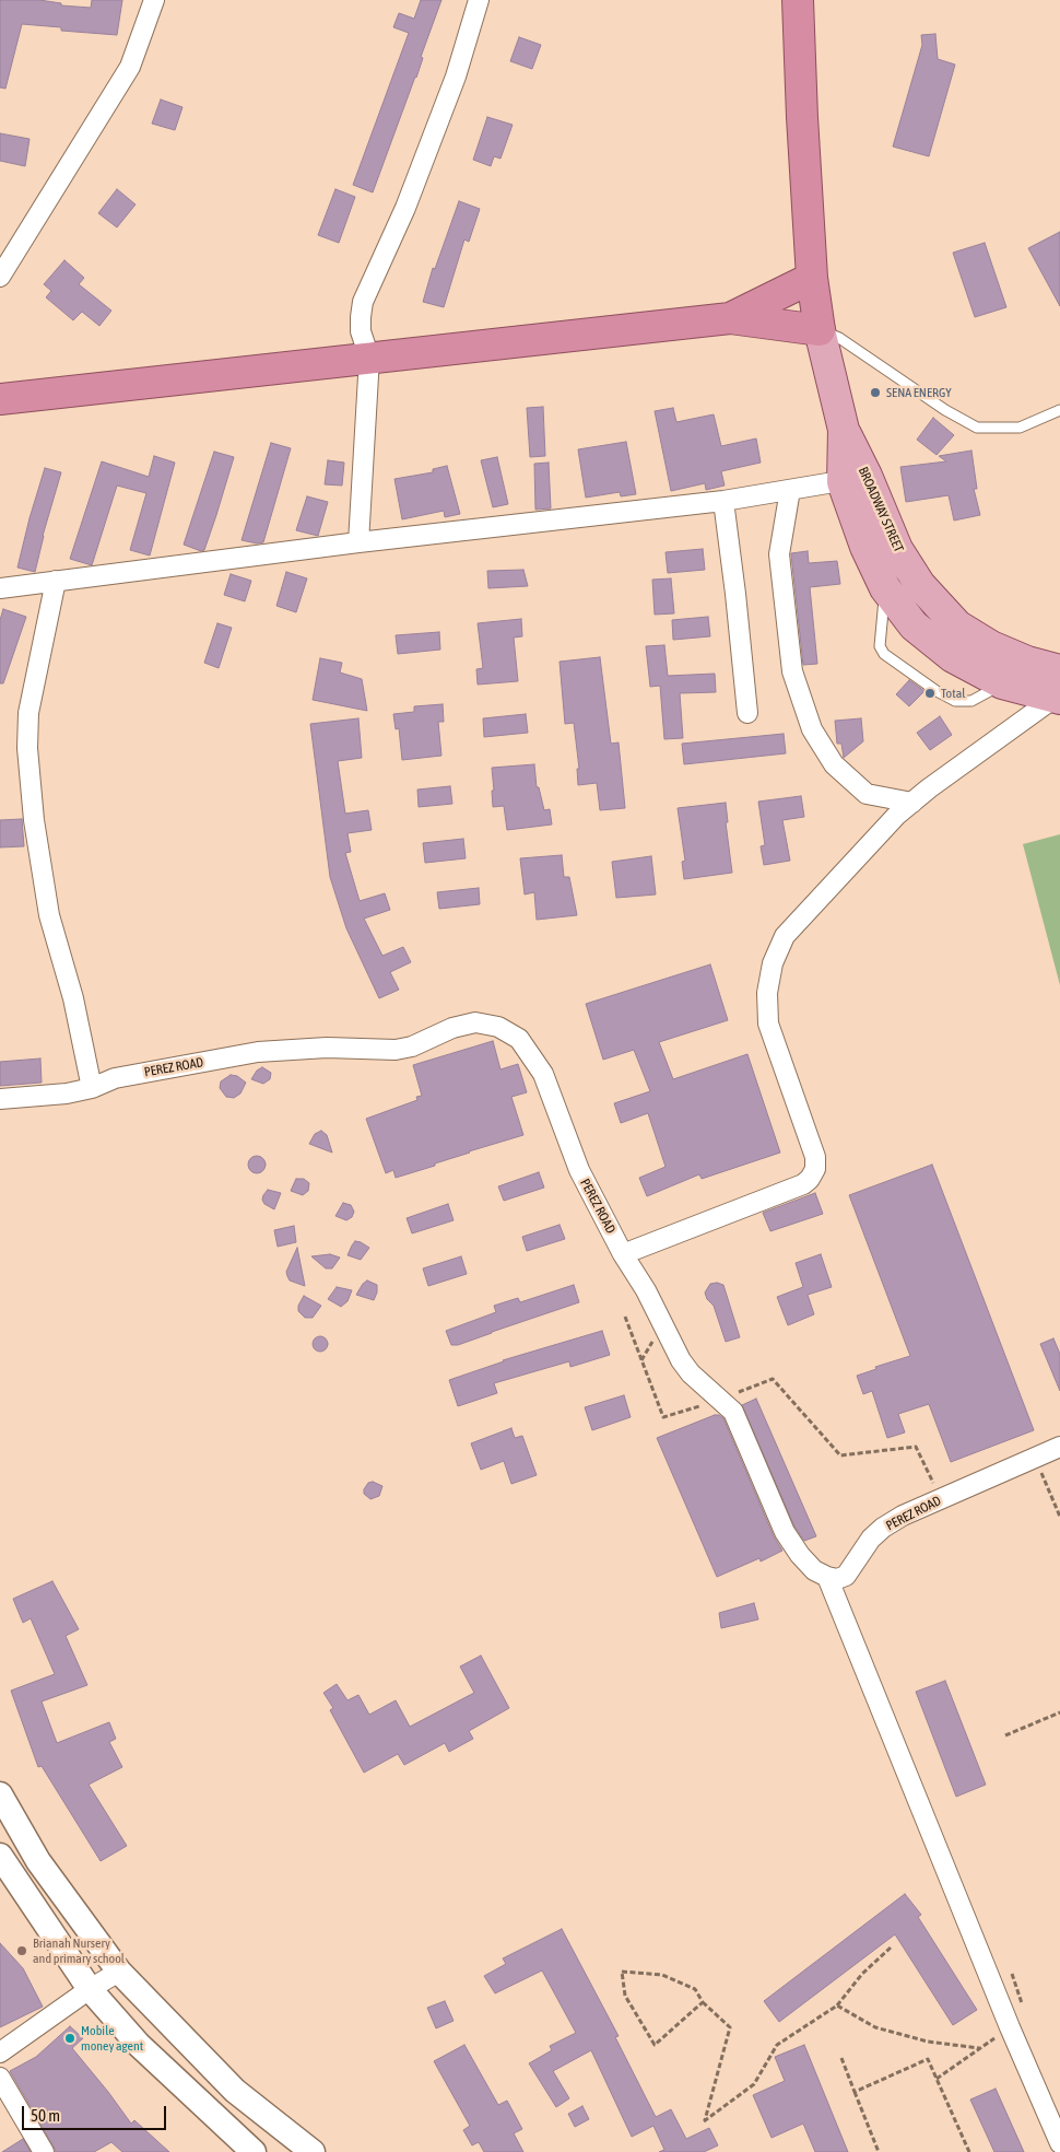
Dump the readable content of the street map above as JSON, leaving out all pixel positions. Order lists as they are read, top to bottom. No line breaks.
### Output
{"streets":{"main road":["BROADWAY STREET"],"street":["PEREZ ROAD"]},"places":["SENA ENERGY","Total","Brianah Nursery and primary school","Mobile money agent"],"scale_bar":"50 m"}
